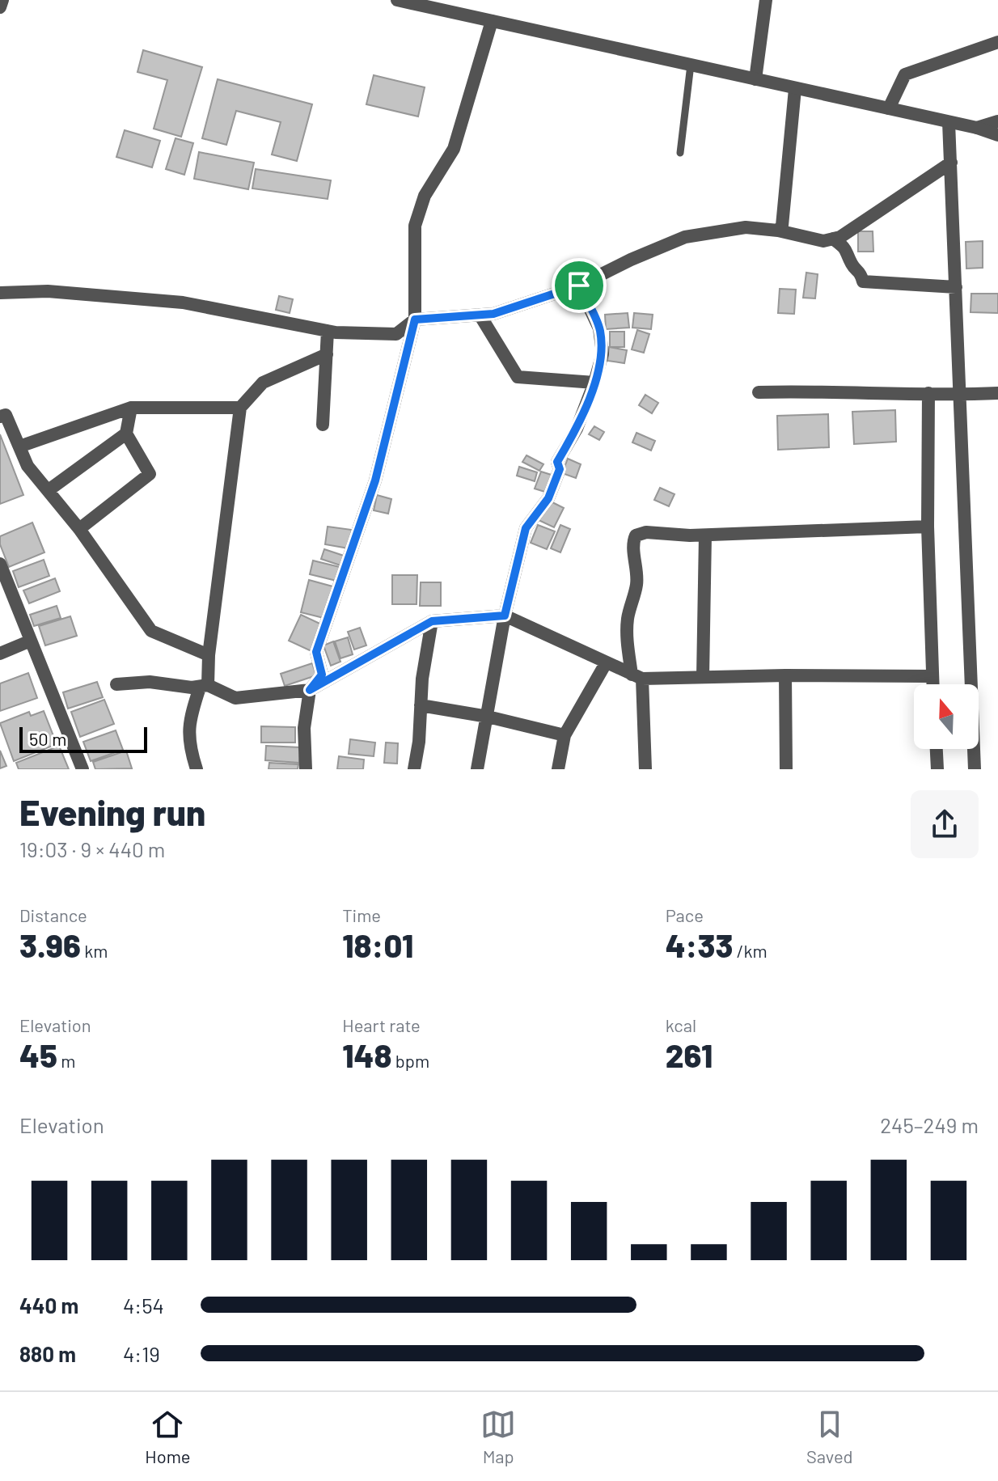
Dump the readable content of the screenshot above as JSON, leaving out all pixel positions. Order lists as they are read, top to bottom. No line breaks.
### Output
{"scale_bar":"50 m","north":"top","page":{"scale":"50 m","heading":["Evening run","19:03 · 9 × 440 m"],"stats":[["Distance","3.96 km"],["Time","18:01"],["Pace","4:33 /km"],["Elevation","45 m"],["Heart rate","148 bpm"],["kcal","261"]],"chart":["Elevation","245–249 m"],"list":[{"name":"440 m","note":"4:54"},{"name":"880 m","note":"4:19"}],"tabs":["Home","Map","Saved"]}}
